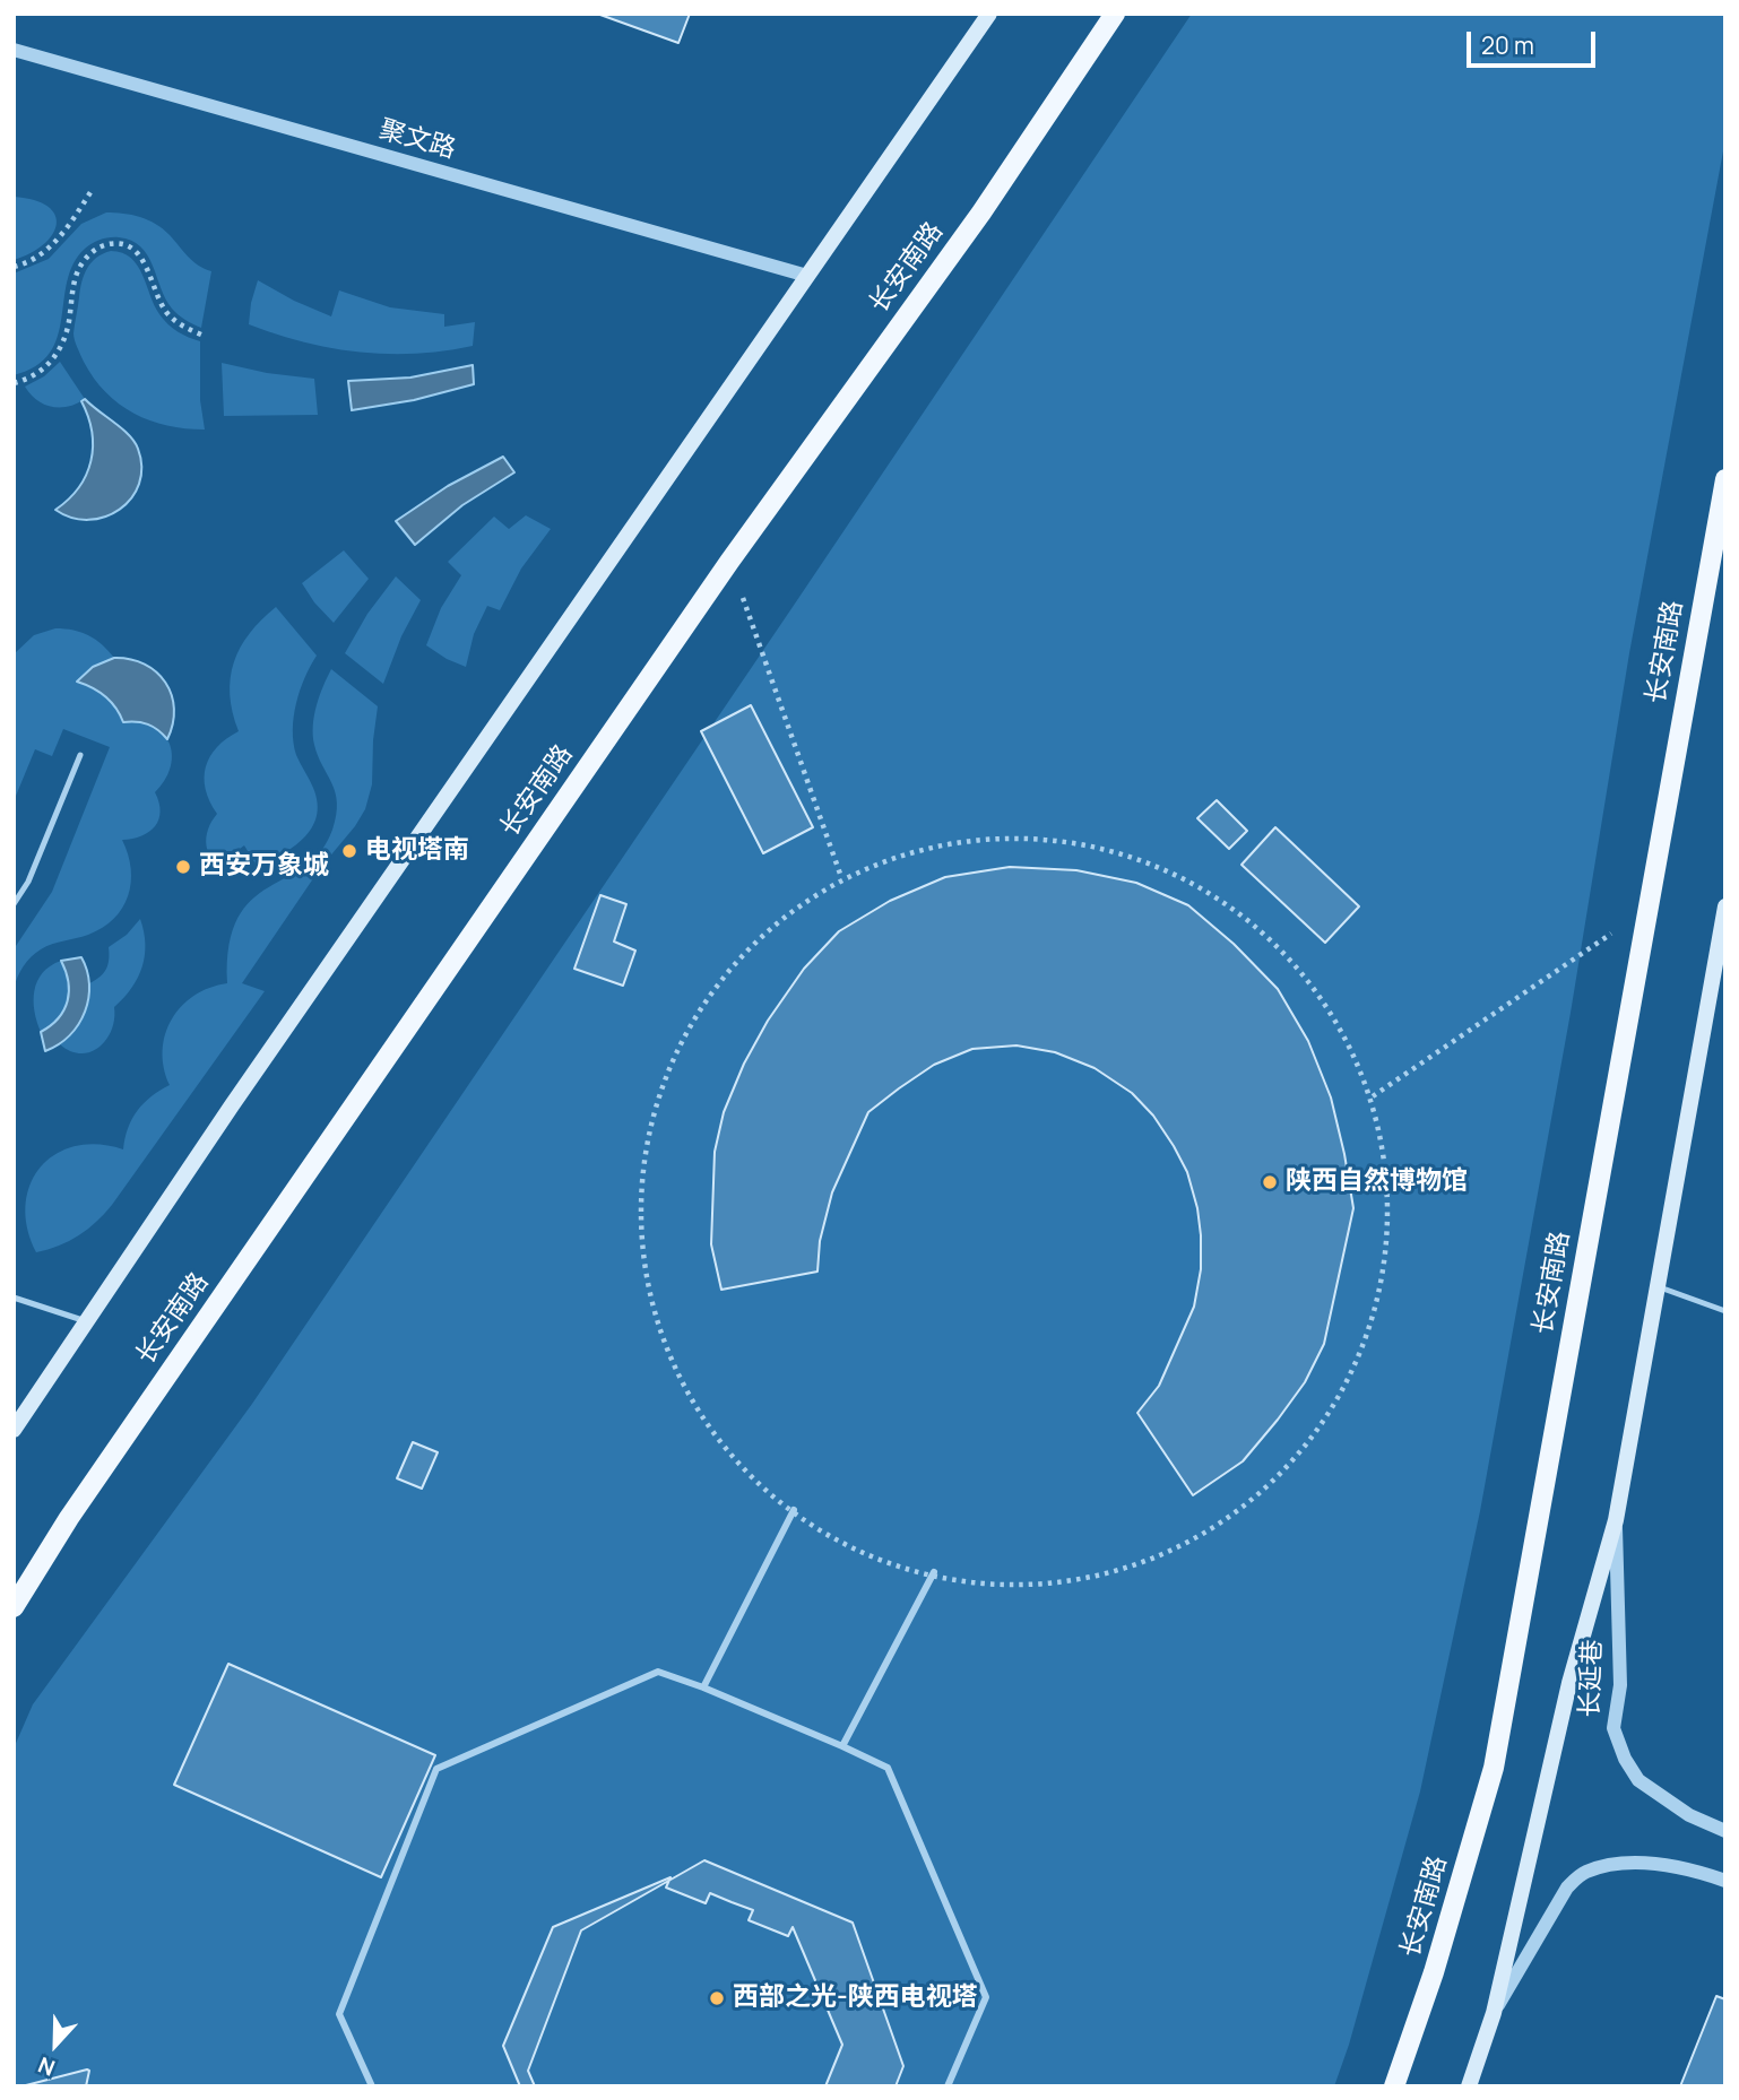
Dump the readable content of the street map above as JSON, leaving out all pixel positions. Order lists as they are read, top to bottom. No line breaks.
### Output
{"streets":{"main road":["长安南路"],"street":["聚文路","长延巷"]},"places":["电视塔南","西安万象城","陕西自然博物馆","西部之光-陕西电视塔"],"scale_bar":"20 m","north":"bottom"}
